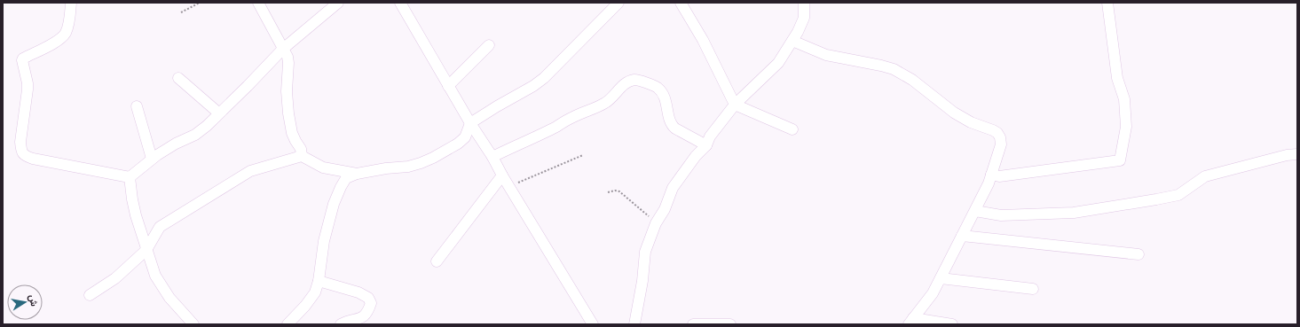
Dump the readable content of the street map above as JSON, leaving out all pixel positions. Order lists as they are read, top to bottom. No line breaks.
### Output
{"north":"right"}
